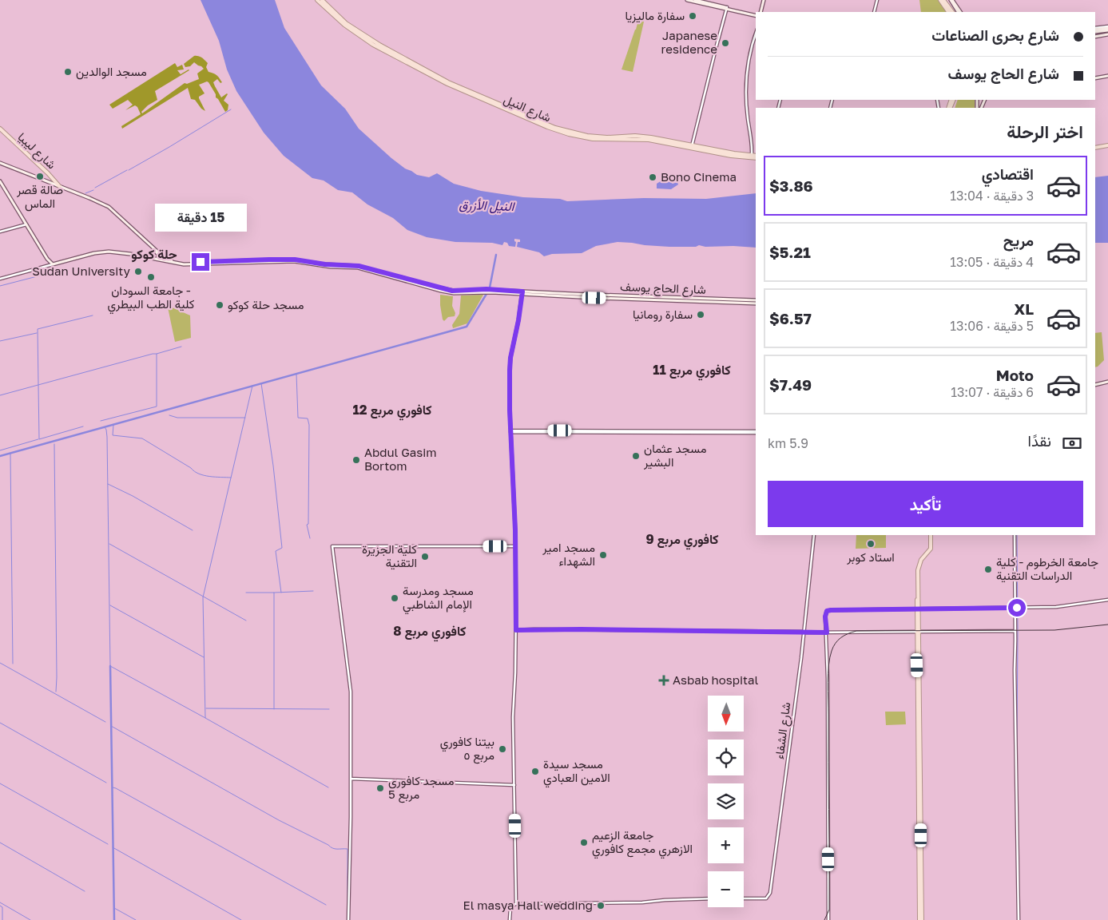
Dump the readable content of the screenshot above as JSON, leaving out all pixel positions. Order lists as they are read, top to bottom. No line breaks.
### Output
{"streets":{"main road":["شارع النيل","شارع ليبيا","شارع الحاج يوسف"],"street":["شارع الشفاء"]},"districts":["حلة كوكو","كافوري مربع 11","كافوري مربع 12","كافوري مربع 9","كافوري مربع 8"],"water":["النيل الأزرق"],"places":{"other":["سفارة ماليزيا","Japanese residence","مسجد الوالدين","صالة قصر الماس","Bono Cinema","Sudan University","جامعة السودان - كلية الطب البيطري","مسجد حلة كوكو","سفارة رومانيا","مسجد عثمان البشير","Abdul Gasim Bortom","استاد كوبر","مسجد امير الشهداء","كلية الجزيرة التقنية","جامعة الخرطوم - كلية الدراسات التقنية","مسجد ومدرسة الإمام الشاطبي","بيتنا كافوري مربع ٥","مسجد سيدة الامين العبادي","مسجد كافوري مربع 5","جامعة الزعيم الازهري مجمع كافوري","El masya Hall wedding"],"health":["Asbab hospital"]},"north":"bottom","page":{"banner":["شارع بحرى الصناعات","شارع الحاج يوسف"],"heading":"اختر الرحلة","list":[{"name":"اقتصادي","note":"3 دقيقة · 13:04","value":"$3.86"},{"name":"مريح","note":"4 دقيقة · 13:05","value":"$5.21"},{"name":"XL","note":"5 دقيقة · 13:06","value":"$6.57"},{"name":"Moto","note":"6 دقيقة · 13:07","value":"$7.49"}],"bubble":"15 دقيقة","pay":["نقدًا","5.9 km"],"buttons":"تأكيد","map_buttons":["+","−"]}}
